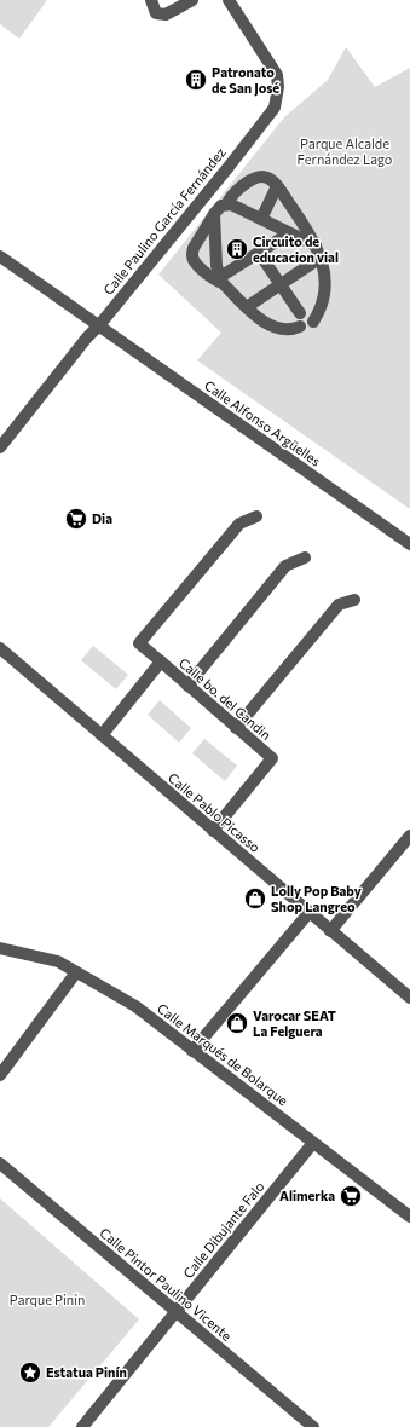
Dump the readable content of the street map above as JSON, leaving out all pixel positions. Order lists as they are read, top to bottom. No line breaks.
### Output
{"streets":{"street":["Calle Paulino García Fernández","Calle Alfonso Argüelles","Calle bo. del Candin","Calle Pablo Picasso","Calle Marqués de Bolarque","Calle Dibujante Falo","Calle Pintor Paulino Vicente"]},"crossings":[["Calle Paulino García Fernández","Calle Alfonso Argüelles"],["Calle bo. del Candin","Calle Pablo Picasso"],["Calle Marqués de Bolarque","Calle Dibujante Falo"],["Calle Dibujante Falo","Calle Pintor Paulino Vicente"]],"parks":["Parque Alcalde Fernández Lago","Parque Pinín"],"places":{"building":["Patronato de San José","Circuito de educacion vial"],"supermarket":["Dia","Alimerka"],"shop":["Lolly Pop Baby Shop Langreo","Varocar SEAT La Felguera"],"place":["Estatua Pinín"]}}
